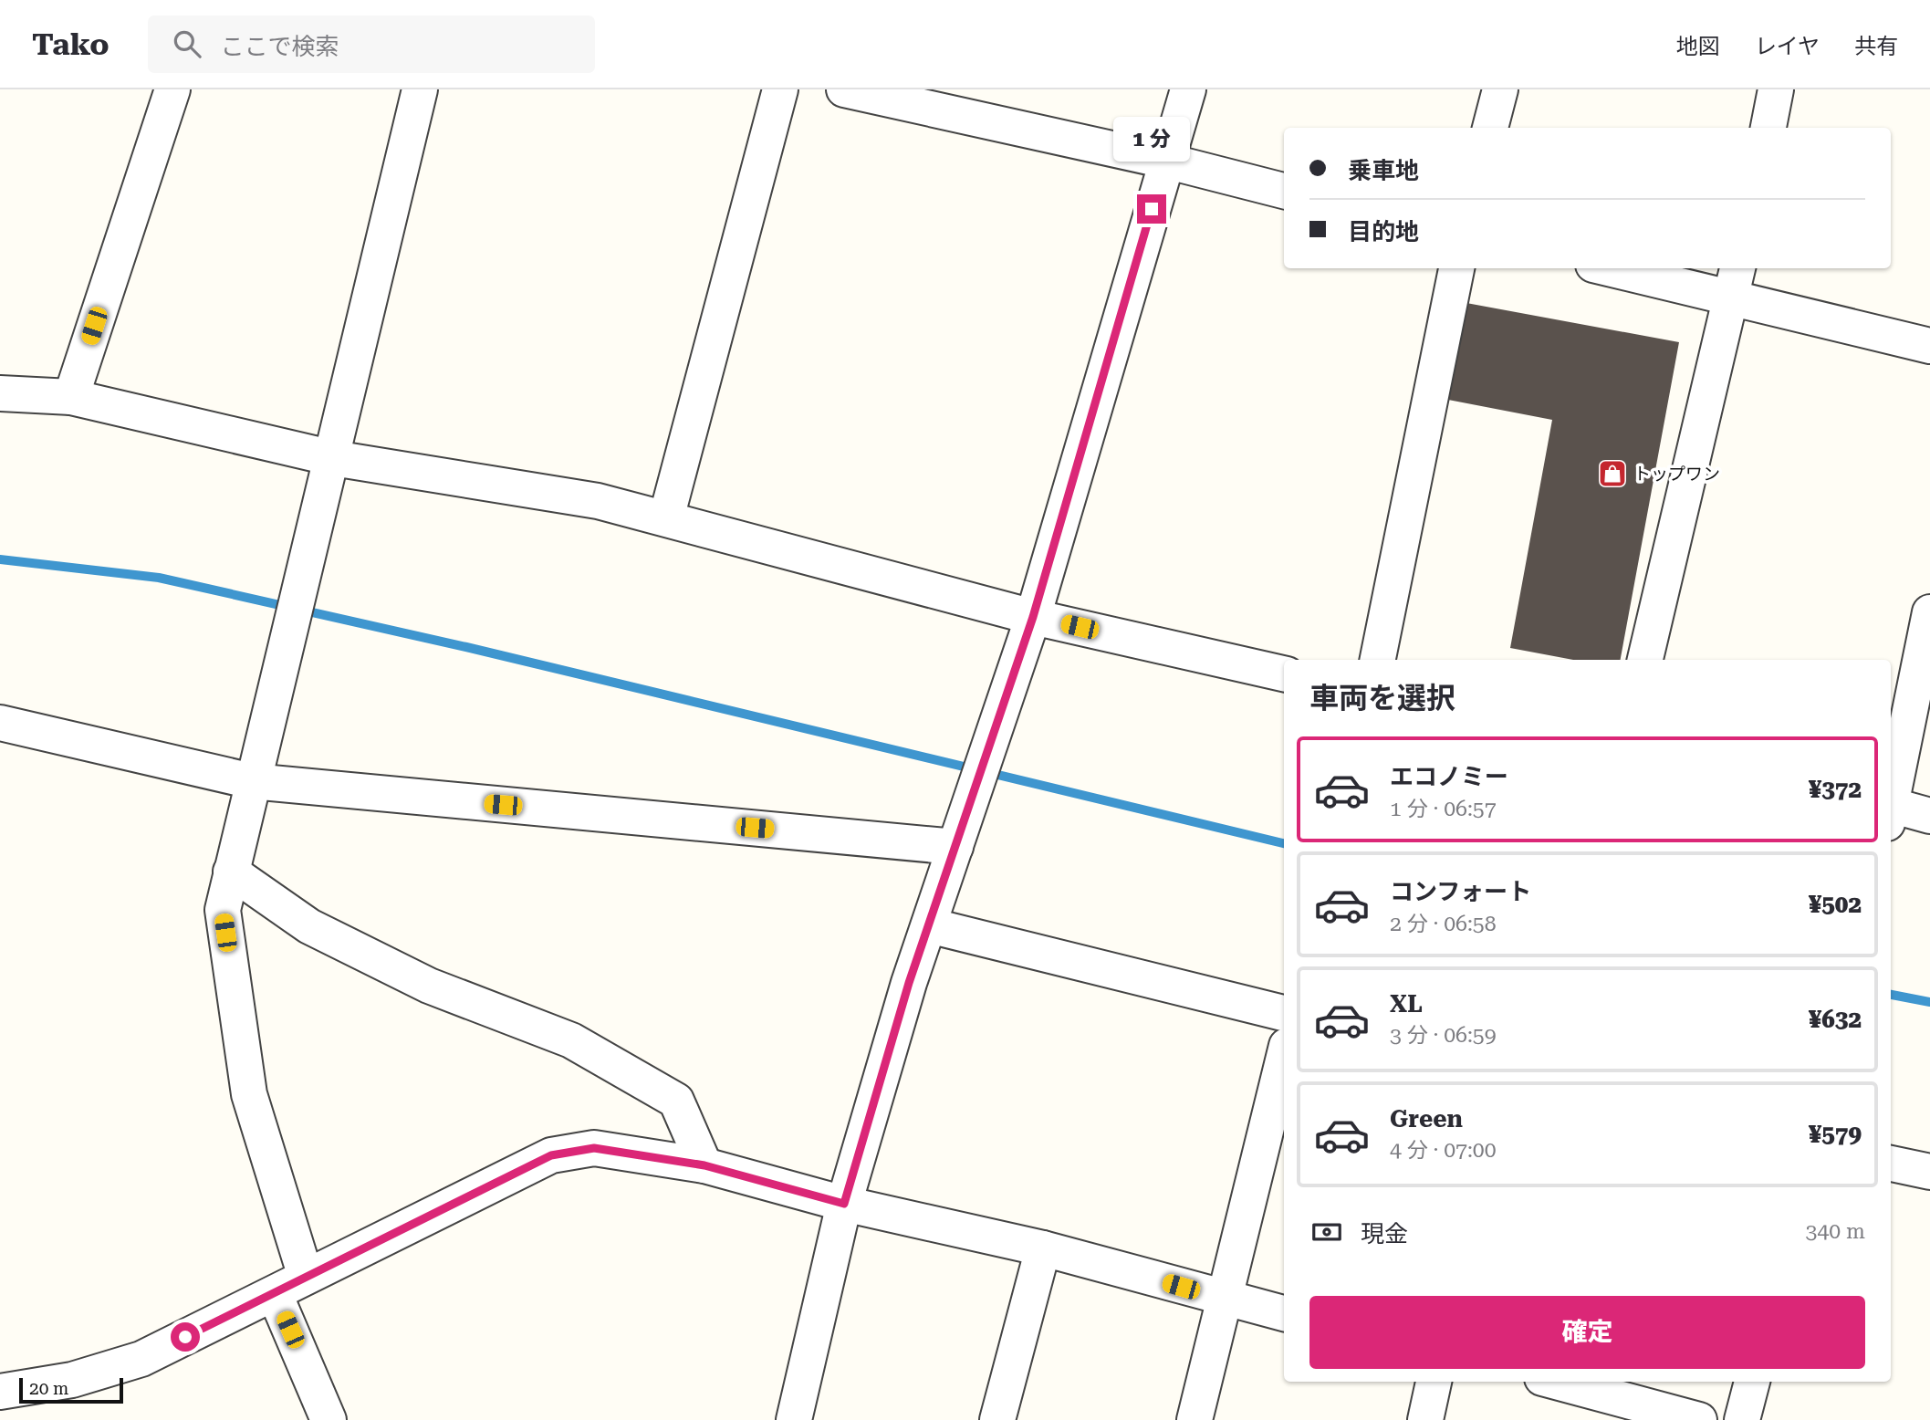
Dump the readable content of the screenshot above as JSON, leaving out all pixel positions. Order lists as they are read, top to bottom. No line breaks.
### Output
{"places":{"shop":["トップワン"]},"scale_bar":"20 m","page":{"header":"Tako","search":"ここで検索","nav":["地図","レイヤ","共有"],"bubble":"1 分","banner":["乗車地","目的地"],"heading":"車両を選択","list":[{"name":"エコノミー","note":"1 分 · 06:57","value":"¥372"},{"name":"コンフォート","note":"2 分 · 06:58","value":"¥502"},{"name":"XL","note":"3 分 · 06:59","value":"¥632"},{"name":"Green","note":"4 分 · 07:00","value":"¥579"}],"pay":["現金","340 m"],"buttons":"確定","scale":"20 m"}}
